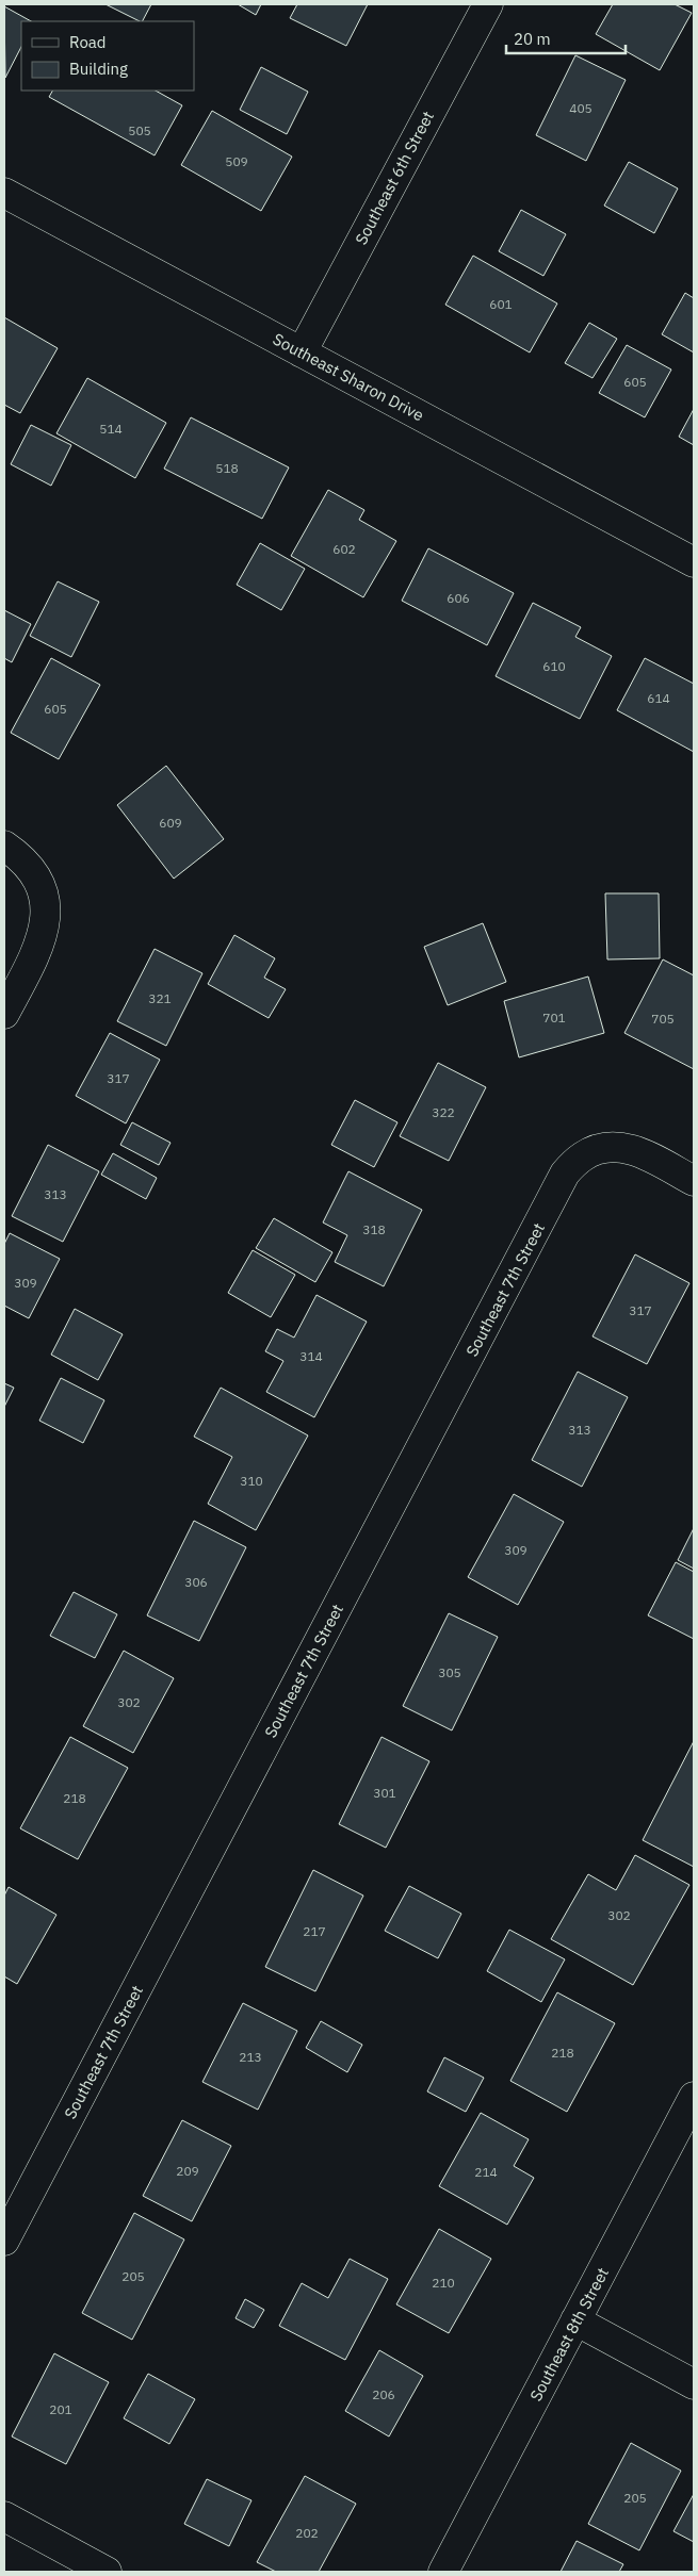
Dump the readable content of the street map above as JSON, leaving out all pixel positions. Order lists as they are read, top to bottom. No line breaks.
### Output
{"streets":{"street":["Southeast 6th Street","Southeast Sharon Drive","Southeast 7th Street","Southeast 8th Street"]},"crossings":[["Southeast 6th Street","Southeast Sharon Drive"]],"house_numbers":["405","505","509","601","605","514","518","602","606","610","614","605","609","321","701","705","317","322","313","318","309","317","314","313","310","309","306","305","302","301","218","302","217","218","213","209","214","205","210","206","201","205","202"],"legend":["Road","Building"],"scale_bar":"20 m"}
